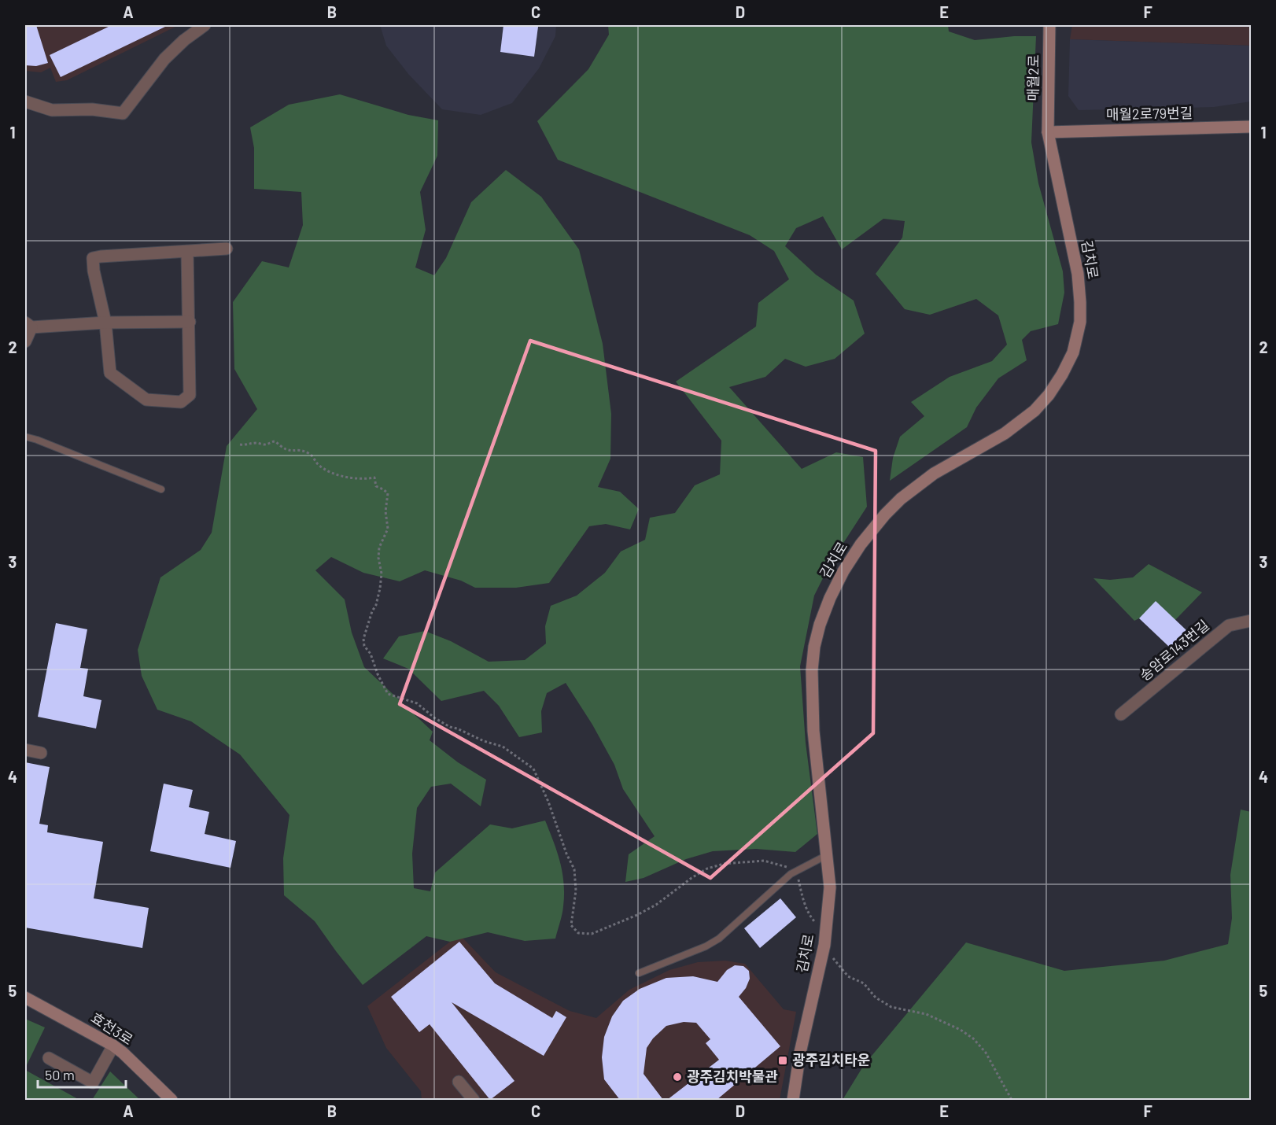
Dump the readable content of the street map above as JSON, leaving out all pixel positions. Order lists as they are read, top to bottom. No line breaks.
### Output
{"streets":{"street":["매월2로","매월2로79번길","김치로","송암로143번길","효천3로"]},"crossings":[["매월2로","매월2로79번길"],["매월2로","김치로"],["매월2로79번길","김치로"]],"places":{"transit":["광주김치타운"],"other":["광주김치박물관"]},"scale_bar":"50 m","grid":{"columns":["A","B","C","D","E","F"],"rows":["1","2","3","4","5"]}}
